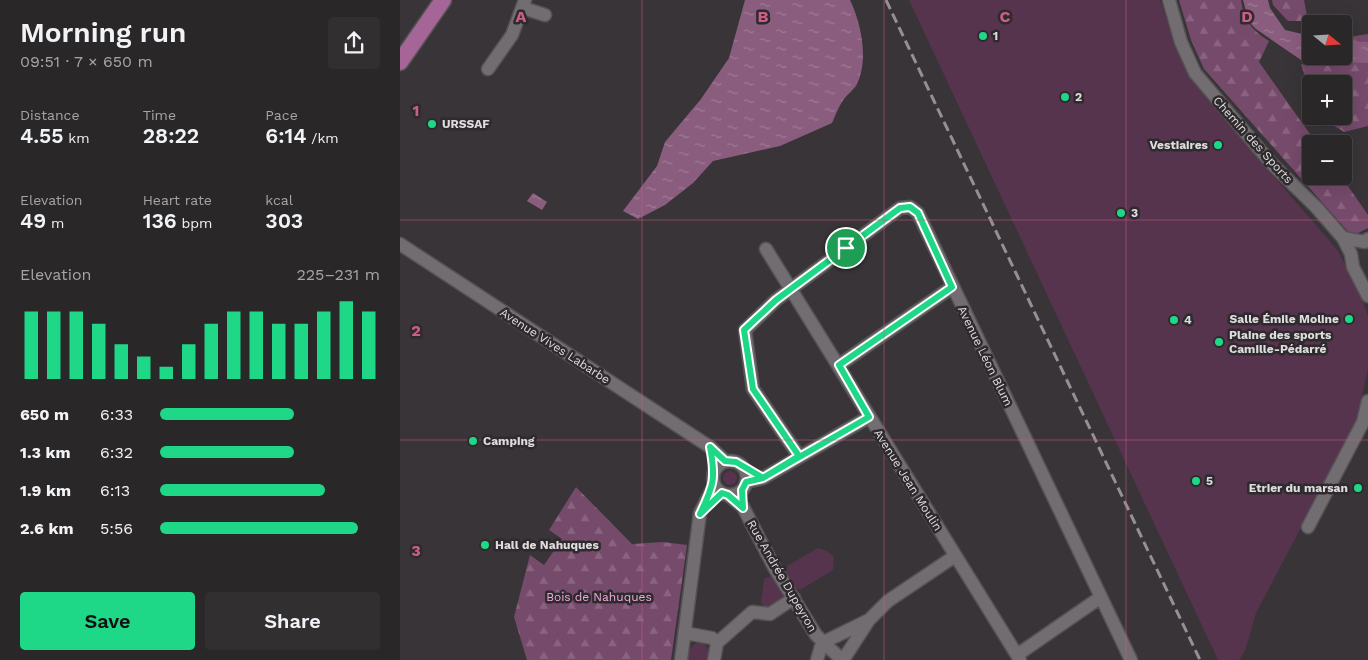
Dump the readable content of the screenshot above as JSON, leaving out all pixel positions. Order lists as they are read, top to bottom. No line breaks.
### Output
{"streets":{"street":["Chemin des Sports","Avenue Vives Labarbe","Avenue Léon Blum","Avenue Jean Moulin","Rue Andrée Dupeyron"]},"crossings":[["Avenue Léon Blum","Avenue Jean Moulin"]],"parks":["Bois de Nahuques"],"places":["1","2","URSSAF","Vestiaires","3","Salle Émile Moline","4","Plaine des sports Camille-Pédarré","Camping","5","Etrier du marsan","Hall de Nahuques"],"north":"right","page":{"heading":["Morning run","09:51 · 7 × 650 m"],"map_buttons":["+","−"],"stats":[["Distance","4.55 km"],["Time","28:22"],["Pace","6:14 /km"],["Elevation","49 m"],["Heart rate","136 bpm"],["kcal","303"]],"chart":["Elevation","225–231 m"],"list":[{"name":"650 m","note":"6:33"},{"name":"1.3 km","note":"6:32"},{"name":"1.9 km","note":"6:13"},{"name":"2.6 km","note":"5:56"}],"buttons":["Save","Share"]},"grid":{"columns":["A","B","C","D"],"rows":["1","2","3"]}}
